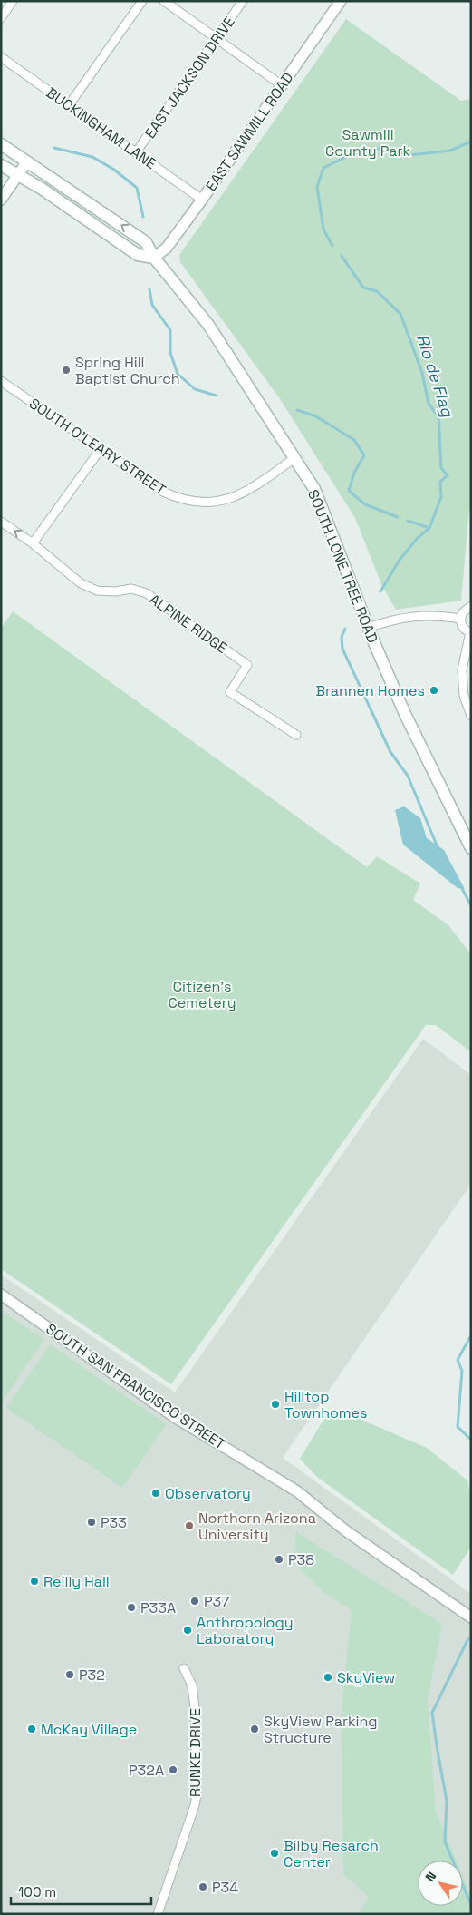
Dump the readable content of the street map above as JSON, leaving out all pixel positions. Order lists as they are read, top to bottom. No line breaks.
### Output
{"streets":{"main road":["SOUTH LONE TREE ROAD"],"street":["EAST JACKSON DRIVE","BUCKINGHAM LANE","EAST SAWMILL ROAD","SOUTH O'LEARY STREET","ALPINE RIDGE","SOUTH SAN FRANCISCO STREET","RUNKE DRIVE"]},"crossings":[["EAST JACKSON DRIVE","BUCKINGHAM LANE"],["BUCKINGHAM LANE","EAST SAWMILL ROAD"],["EAST SAWMILL ROAD","SOUTH LONE TREE ROAD"],["SOUTH O'LEARY STREET","SOUTH LONE TREE ROAD"]],"water":["Rio de Flag"],"parks":["Sawmill County Park","Citizen's Cemetery"],"places":["Spring Hill Baptist Church","Brannen Homes","Hilltop Townhomes","Observatory","P33","Northern Arizona University","P38","Reilly Hall","P37","P33A","Anthropology Laboratory","P32","SkyView","McKay Village","SkyView Parking Structure","P32A","Bilby Resarch Center","P34"],"scale_bar":"100 m","north":"top left"}
